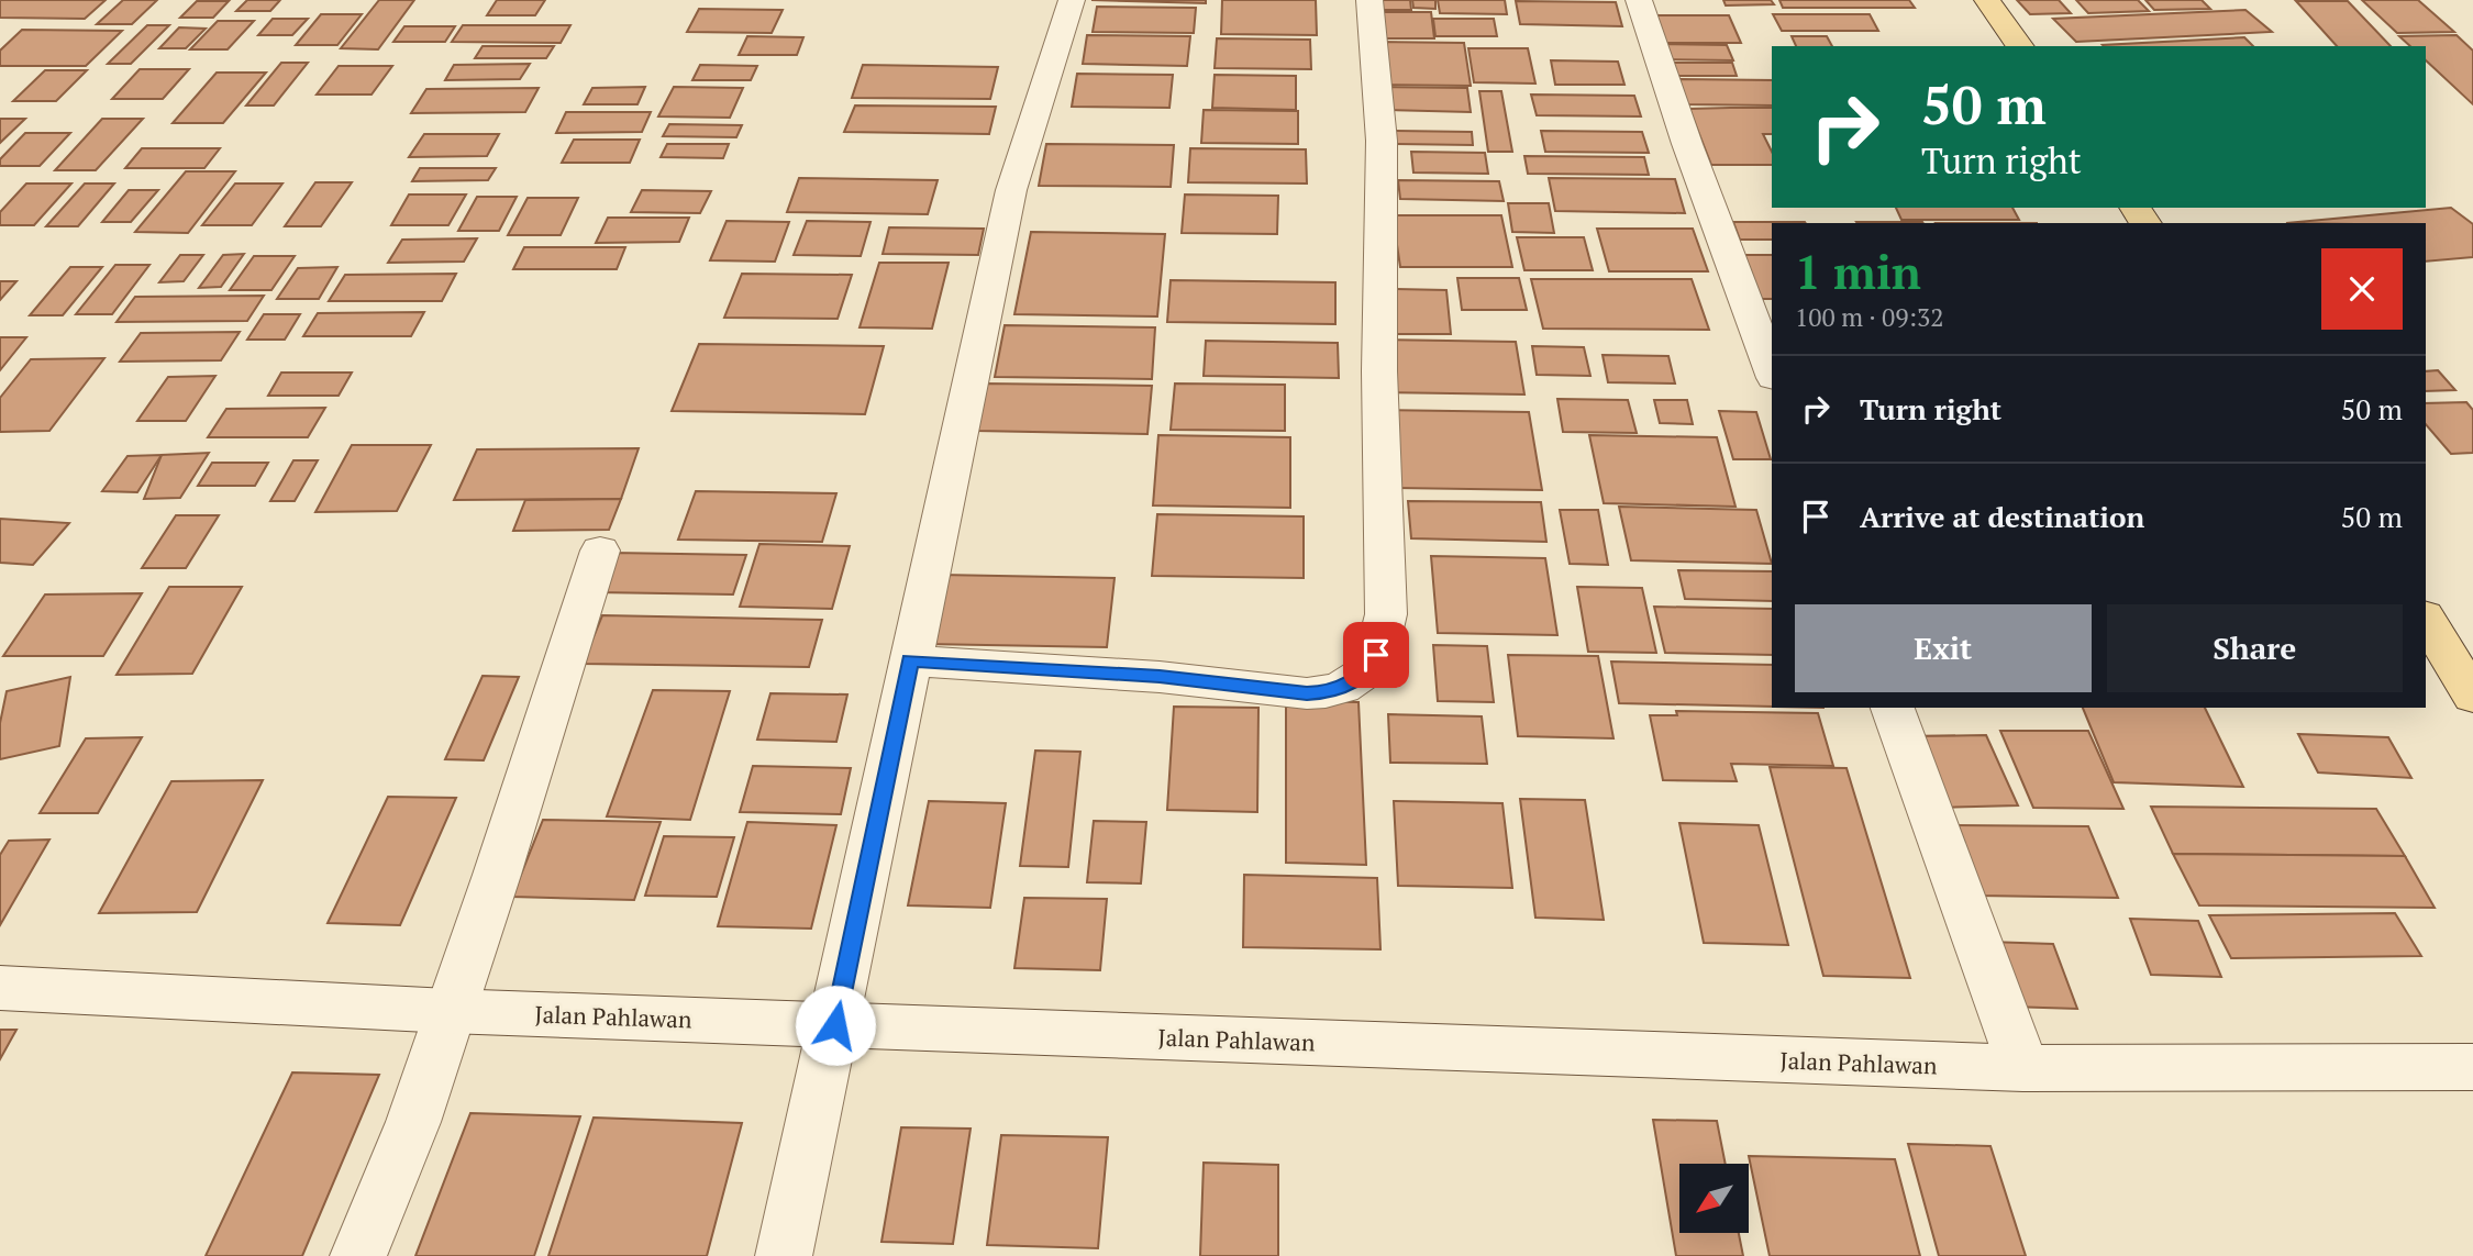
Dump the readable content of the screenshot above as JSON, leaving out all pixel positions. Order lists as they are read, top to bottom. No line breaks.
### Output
{"streets":{"street":["Jalan Pahlawan"]},"north":"bottom left","page":{"turn":["50 m","Turn right"],"heading":["1 min","100 m · 09:32"],"list":[{"name":"Turn right","value":"50 m"},{"name":"Arrive at destination","value":"50 m"}],"buttons":["Exit","Share"]}}
